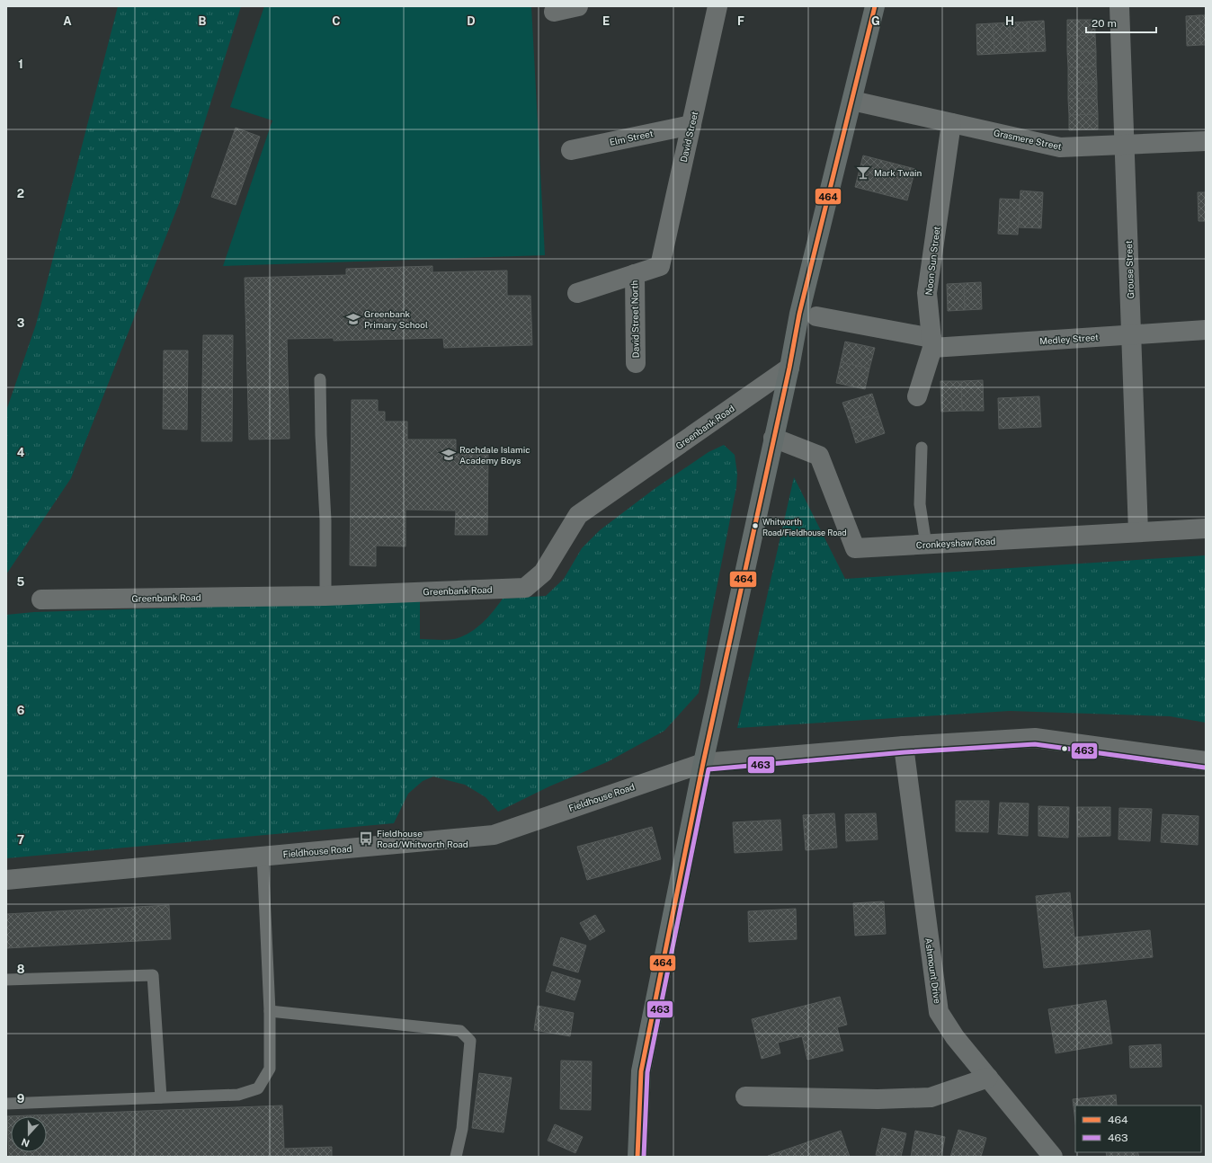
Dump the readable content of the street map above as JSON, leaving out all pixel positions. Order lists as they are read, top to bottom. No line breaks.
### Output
{"streets":{"street":["David Street","Elm Street","Grasmere Street","Noon Sun Street","Grouse Street","David Street North","Medley Street","Greenbank Road","Cronkeyshaw Road","Fieldhouse Road","Ashmount Drive"]},"crossings":[["David Street","Elm Street"],["David Street","David Street North"],["Grasmere Street","Noon Sun Street"],["Grasmere Street","Grouse Street"],["Noon Sun Street","Medley Street"],["Grouse Street","Medley Street"],["Grouse Street","Cronkeyshaw Road"],["Fieldhouse Road","Ashmount Drive"]],"places":{"bar":["Mark Twain"],"school or university":["Greenbank Primary School","Rochdale Islamic Academy Boys"],"other":["Whitworth Road/Fieldhouse Road"],"bus stop":["Fieldhouse Road/Whitworth Road"]},"lines":["transit line 464","transit line 463"],"legend":["464","463"],"scale_bar":"20 m","north":"bottom","grid":{"columns":["A","B","C","D","E","F","G","H"],"rows":["1","2","3","4","5","6","7","8","9"]}}
